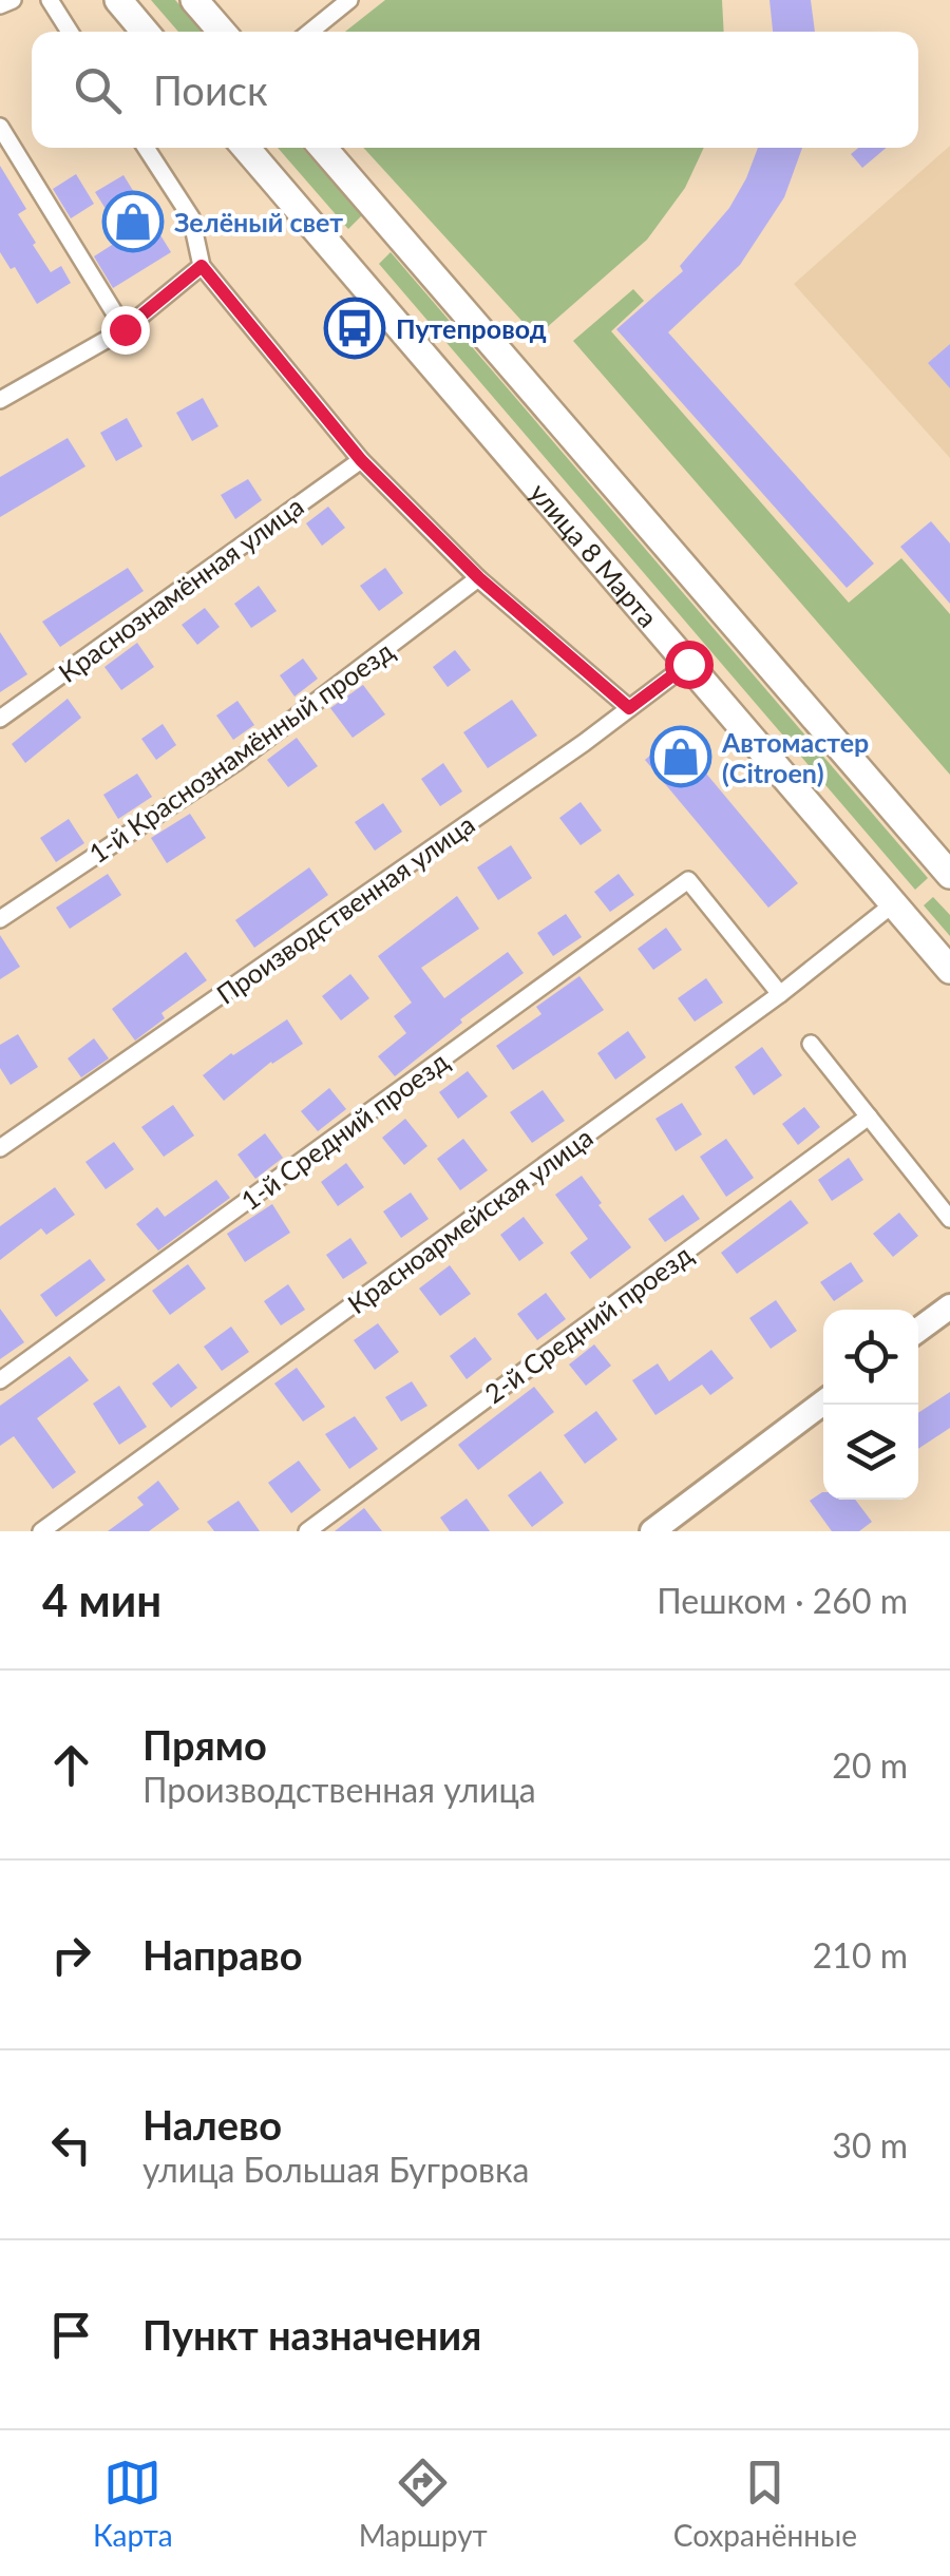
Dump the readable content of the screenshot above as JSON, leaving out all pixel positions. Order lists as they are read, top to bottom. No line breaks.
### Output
{"streets":{"main road":["улица 8 Марта"],"street":["Краснознамённая улица","1-й Краснознамённый проезд","Производственная улица","1-й Средний проезд","Красноармейская улица","2-й Средний проезд"]},"crossings":[["улица 8 Марта","Производственная улица"],["улица 8 Марта","Красноармейская улица"],["1-й Средний проезд","Красноармейская улица"]],"places":{"shop":["Зелёный свет","Автомастер (Citroen)"],"bus stop":["Путепровод"]},"page":{"search":"Поиск","heading":["4 мин","Пешком · 260 m"],"list":[["Прямо","Производственная улица","20 m"],["Направо","210 m"],["Налево","улица Большая Бугровка","30 m"],"Пункт назначения"],"nav":["Карта","Маршрут","Сохранённые"]}}
